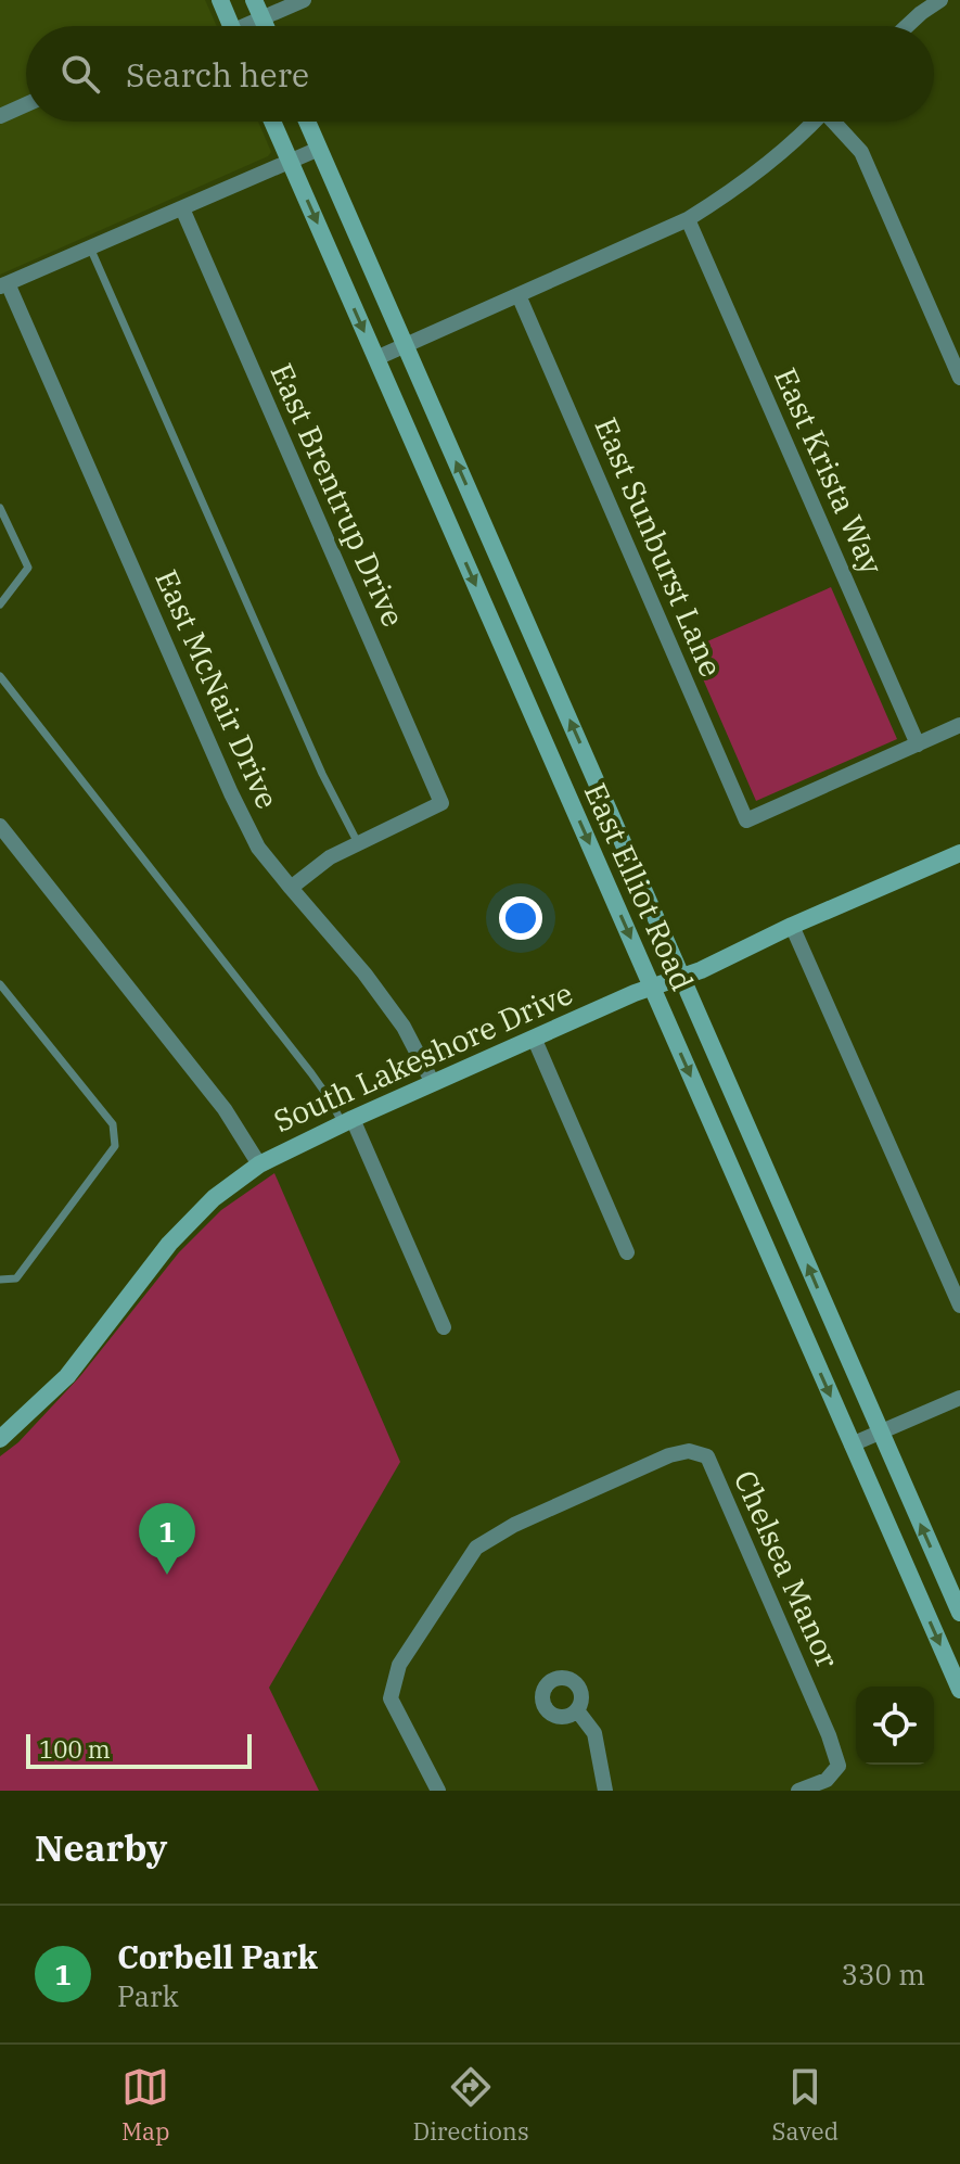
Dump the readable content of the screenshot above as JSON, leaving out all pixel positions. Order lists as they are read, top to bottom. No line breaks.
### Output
{"streets":{"main road":["East Elliot Road","South Lakeshore Drive"],"street":["East Krista Way","East Brentrup Drive","East Sunburst Lane","East McNair Drive","Chelsea Manor"]},"crossings":[["East Krista Way","East Sunburst Lane"],["East McNair Drive","South Lakeshore Drive"],["East Elliot Road","South Lakeshore Drive"]],"scale_bar":"100 m","page":{"search":"Search here","pins":"1","scale":"100 m","heading":"Nearby","list":[{"mark":"1","name":"Corbell Park","note":"Park","value":"330 m"}],"nav":["Map","Directions","Saved"]}}
